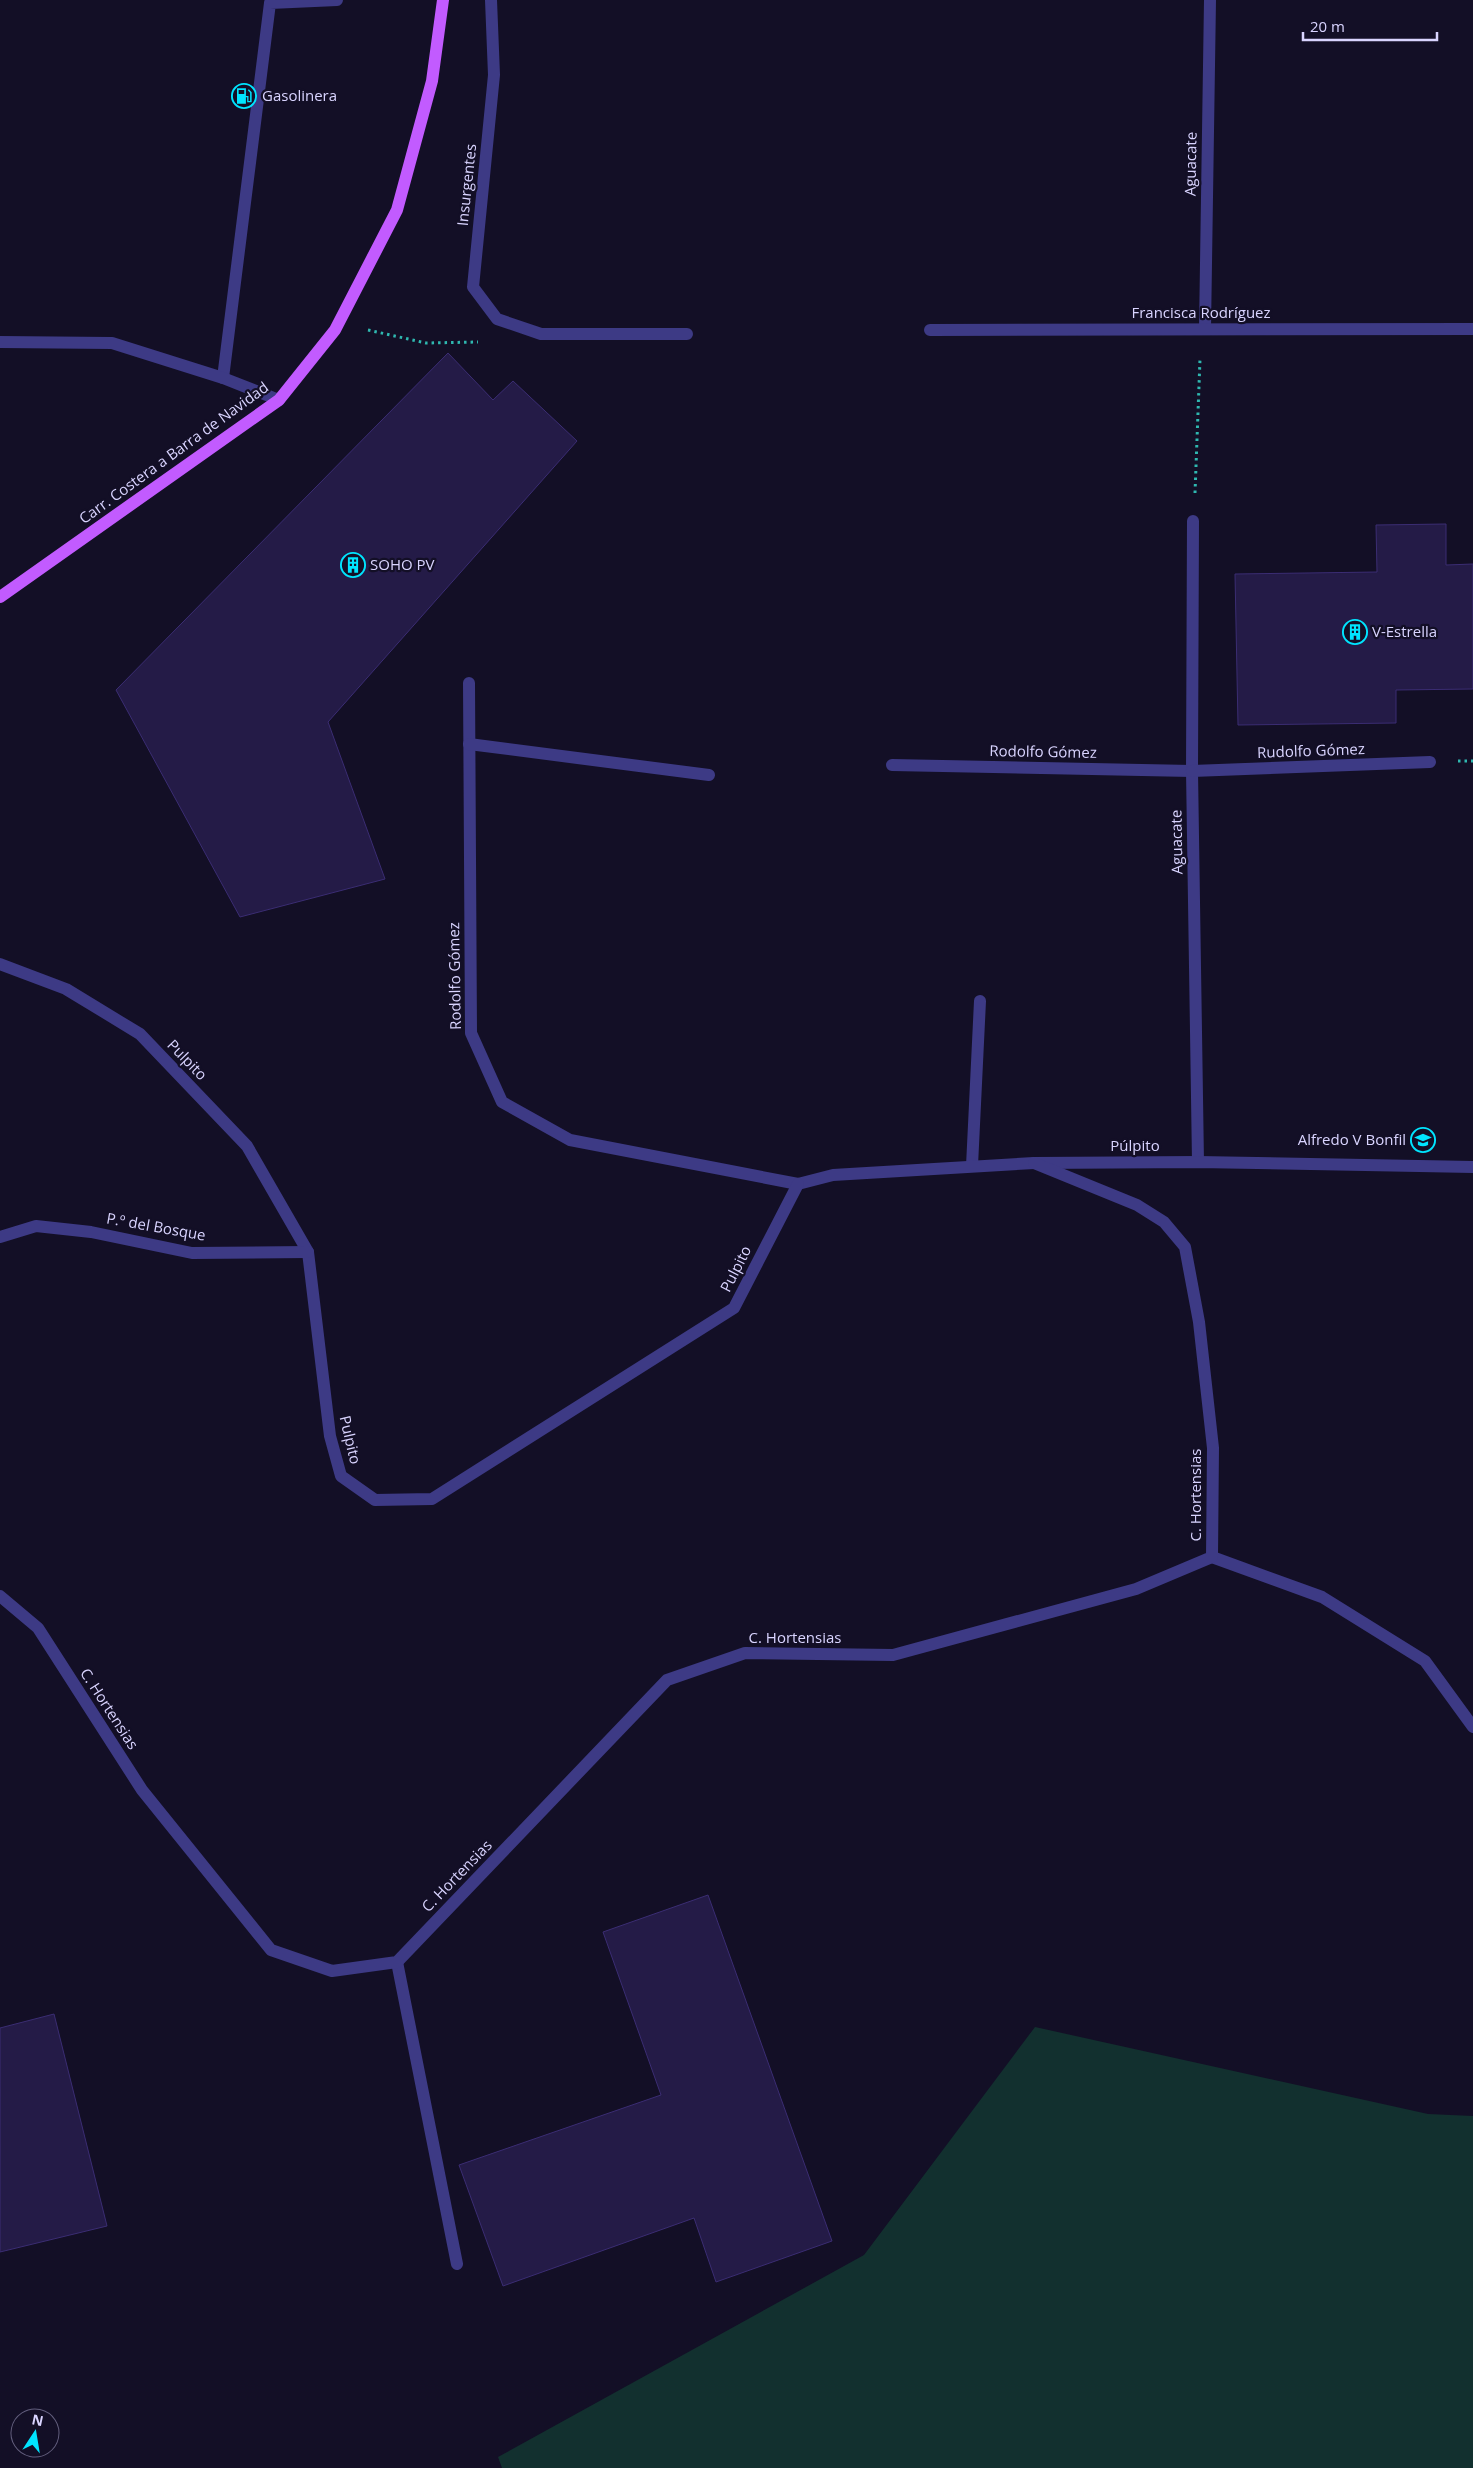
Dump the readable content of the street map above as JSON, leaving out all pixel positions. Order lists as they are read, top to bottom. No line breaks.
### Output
{"streets":{"main road":["Carr. Costera a Barra de Navidad"],"street":["Aguacate","Insurgentes","Francisca Rodríguez","Rudolfo Gómez","Rodolfo Gómez","Pulpito","Púlpito","P.º del Bosque","C. Hortensias"]},"crossings":[["Aguacate","Francisca Rodríguez"],["Aguacate","Rudolfo Gómez"],["Aguacate","Rodolfo Gómez"],["Aguacate","Púlpito"],["Rudolfo Gómez","Rodolfo Gómez"],["Rodolfo Gómez","Pulpito"],["Rodolfo Gómez","Púlpito"],["Pulpito","Púlpito"],["Pulpito","P.º del Bosque"],["Púlpito","C. Hortensias"]],"places":{"fuel station":["Gasolinera"],"building":["SOHO PV","V-Estrella"],"school or university":["Alfredo V Bonfil"]},"scale_bar":"20 m","north":"top"}
